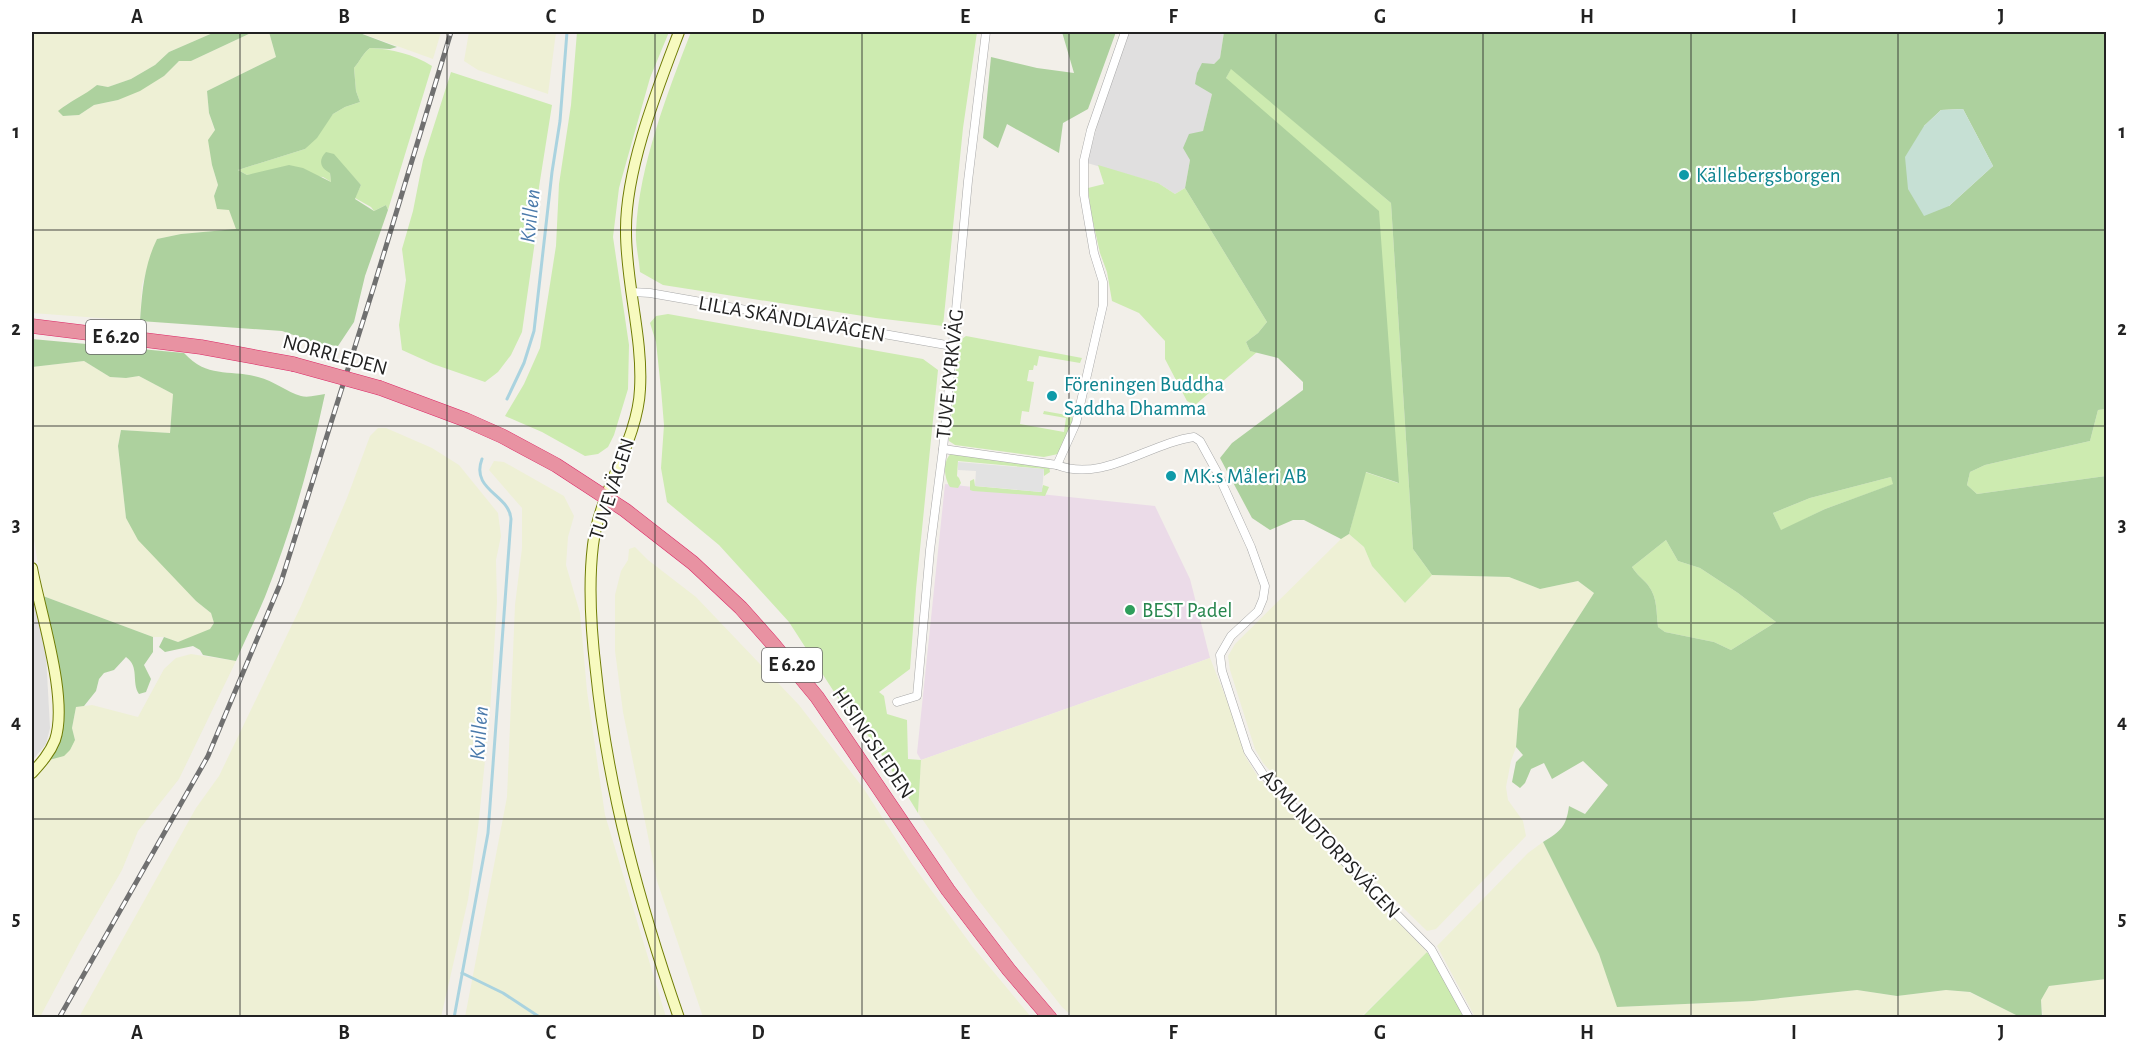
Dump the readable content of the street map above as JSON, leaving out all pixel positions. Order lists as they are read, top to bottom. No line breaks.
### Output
{"streets":{"highway":["E 6.20","NORRLEDEN","HISINGSLEDEN"],"main road":["TUVEVÄGEN"],"street":["LILLA SKÄNDLAVÄGEN","TUVE KYRKVÄG","ASMUNDTORPSVÄGEN"]},"crossings":[["LILLA SKÄNDLAVÄGEN","TUVE KYRKVÄG"],["LILLA SKÄNDLAVÄGEN","TUVEVÄGEN"],["NORRLEDEN","TUVEVÄGEN"],["NORRLEDEN","HISINGSLEDEN"],["TUVEVÄGEN","HISINGSLEDEN"]],"water":["Kvillen"],"places":["Källebergsborgen","Föreningen Buddha Saddha Dhamma","MK:s Måleri AB","BEST Padel"],"grid":{"columns":["A","B","C","D","E","F","G","H","I","J"],"rows":["1","2","3","4","5"]}}
